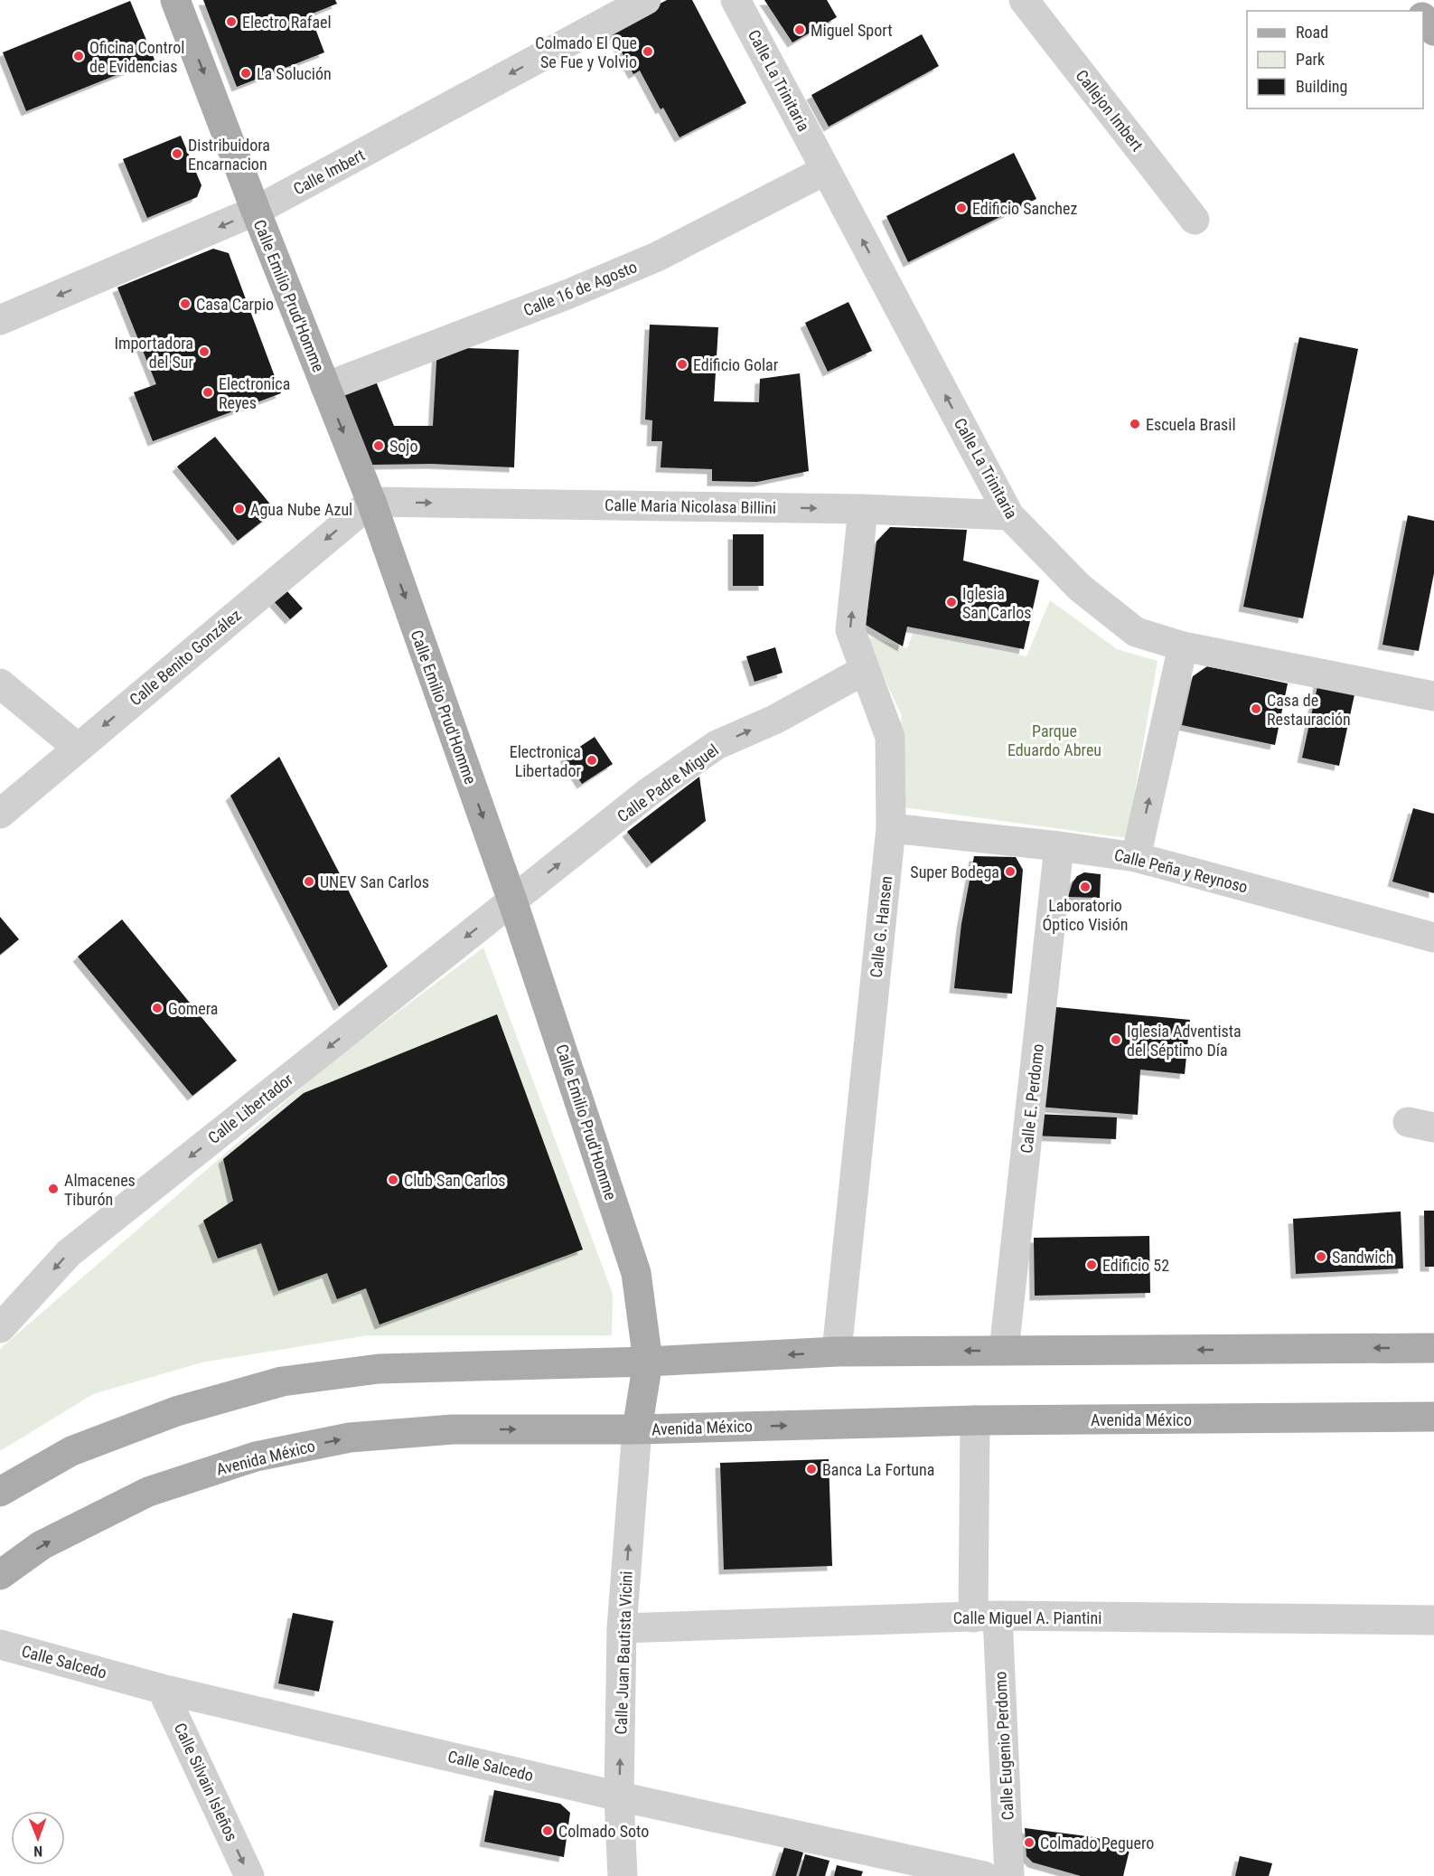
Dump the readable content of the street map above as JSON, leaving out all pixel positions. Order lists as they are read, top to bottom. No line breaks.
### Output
{"streets":{"main road":["Calle Emilio Prud'Homme","Avenida México"],"street":["Calle La Trinitaria","Callejon Imbert","Calle Imbert","Calle 16 de Agosto","Calle Maria Nicolasa Billini","Calle Benito González","Calle Padre Miguel","Calle Peña y Reynoso","Calle G. Hansen","Calle E. Perdomo","Calle Libertador","Calle Miguel A. Piantini","Calle Juan Bautista Vicini","Calle Salcedo","Calle Eugenio Perdomo","Calle Silvain Isleños"]},"crossings":[["Calle La Trinitaria","Calle 16 de Agosto"],["Calle La Trinitaria","Calle Maria Nicolasa Billini"],["Calle Imbert","Calle Emilio Prud'Homme"],["Calle 16 de Agosto","Calle Emilio Prud'Homme"],["Calle Emilio Prud'Homme","Calle Maria Nicolasa Billini"],["Calle Emilio Prud'Homme","Calle Benito González"],["Calle Emilio Prud'Homme","Calle Padre Miguel"],["Calle Emilio Prud'Homme","Calle Libertador"],["Calle Emilio Prud'Homme","Avenida México"],["Calle Emilio Prud'Homme","Calle Juan Bautista Vicini"],["Calle Maria Nicolasa Billini","Calle Benito González"],["Calle Maria Nicolasa Billini","Calle G. Hansen"],["Calle Padre Miguel","Calle G. Hansen"],["Calle Padre Miguel","Calle Libertador"],["Calle Peña y Reynoso","Calle G. Hansen"],["Calle Peña y Reynoso","Calle E. Perdomo"],["Avenida México","Calle Juan Bautista Vicini"],["Avenida México","Calle Eugenio Perdomo"],["Calle Miguel A. Piantini","Calle Juan Bautista Vicini"],["Calle Miguel A. Piantini","Calle Eugenio Perdomo"],["Calle Juan Bautista Vicini","Calle Salcedo"],["Calle Salcedo","Calle Silvain Isleños"]],"one_way":["Calle La Trinitaria","Calle Imbert","Calle Emilio Prud'Homme","Calle Maria Nicolasa Billini","Calle Benito González","Calle Padre Miguel","Calle Libertador","Calle Juan Bautista Vicini","Calle Silvain Isleños"],"parks":["Parque Eduardo Abreu"],"places":["Electro Rafael","Miguel Sport","Colmado El Que Se Fue y Volvio","Oficina Control de Evidencias","La Solución","Distribuidora Encarnacion","Edificio Sanchez","Casa Carpio","Importadora del Sur","Edificio Golar","Electronica Reyes","Escuela Brasil","Sojo","Agua Nube Azul","Iglesia San Carlos","Casa de Restauración","Electronica Libertador","Super Bodega","UNEV San Carlos","Laboratorio Óptico Visión","Gomera","Iglesia Adventista del Séptimo Día","Club San Carlos","Almacenes Tiburón","Sandwich","Edificio 52","Banca La Fortuna","Colmado Soto","Colmado Peguero"],"legend":["Road","Park","Building"],"north":"bottom"}
